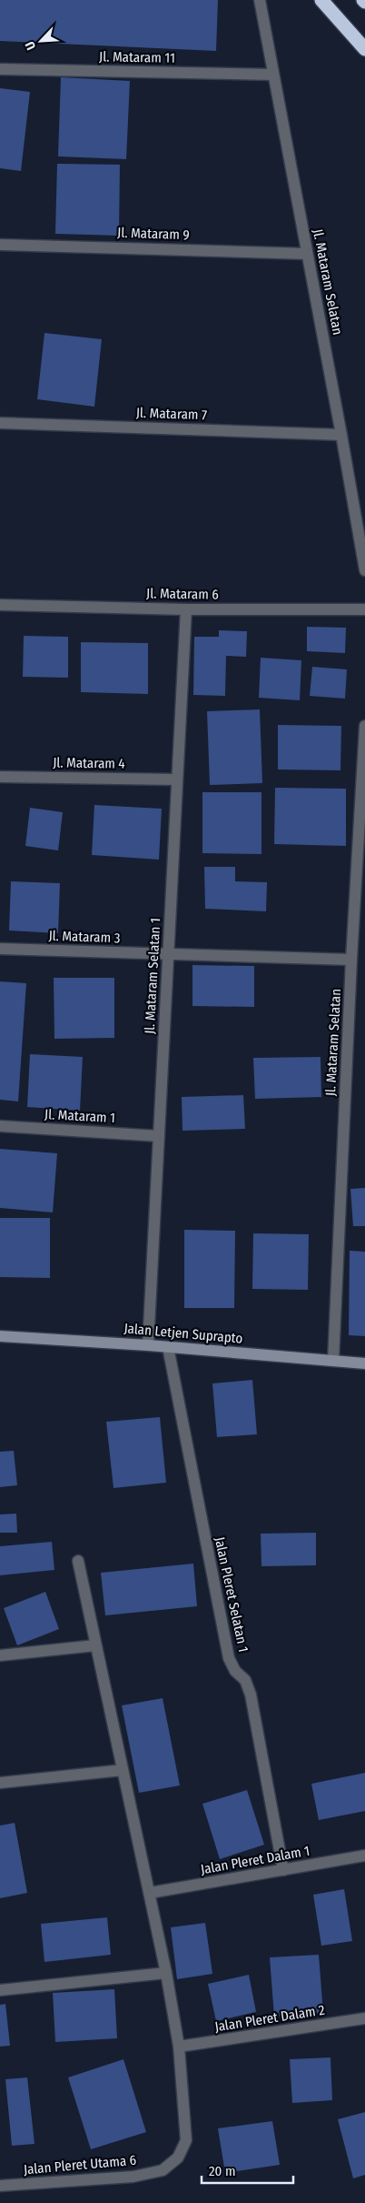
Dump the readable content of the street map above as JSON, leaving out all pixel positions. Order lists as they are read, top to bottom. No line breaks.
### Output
{"streets":{"main road":["Jalan Letjen Suprapto"],"street":["Jl. Mataram 11","Jl. Mataram 9","Jl. Mataram Selatan","Jl. Mataram 7","Jl. Mataram 6","Jl. Mataram 4","Jl. Mataram 3","Jl. Mataram Selatan 1","Jl. Mataram 1","Jalan Pleret Selatan 1","Jalan Pleret Dalam 1","Jalan Pleret Dalam 2","Jalan Pleret Utama 6"]},"crossings":[["Jl. Mataram 11","Jl. Mataram Selatan"],["Jl. Mataram 9","Jl. Mataram Selatan"],["Jl. Mataram Selatan","Jl. Mataram 7"],["Jl. Mataram Selatan","Jl. Mataram 3"],["Jl. Mataram Selatan","Jalan Letjen Suprapto"],["Jl. Mataram 6","Jl. Mataram Selatan 1"],["Jl. Mataram 4","Jl. Mataram Selatan 1"],["Jl. Mataram 3","Jl. Mataram Selatan 1"],["Jl. Mataram Selatan 1","Jl. Mataram 1"],["Jl. Mataram Selatan 1","Jalan Letjen Suprapto"],["Jalan Letjen Suprapto","Jalan Pleret Selatan 1"],["Jalan Pleret Selatan 1","Jalan Pleret Dalam 1"],["Jalan Pleret Dalam 2","Jalan Pleret Utama 6"]],"scale_bar":"20 m","north":"bottom left"}
